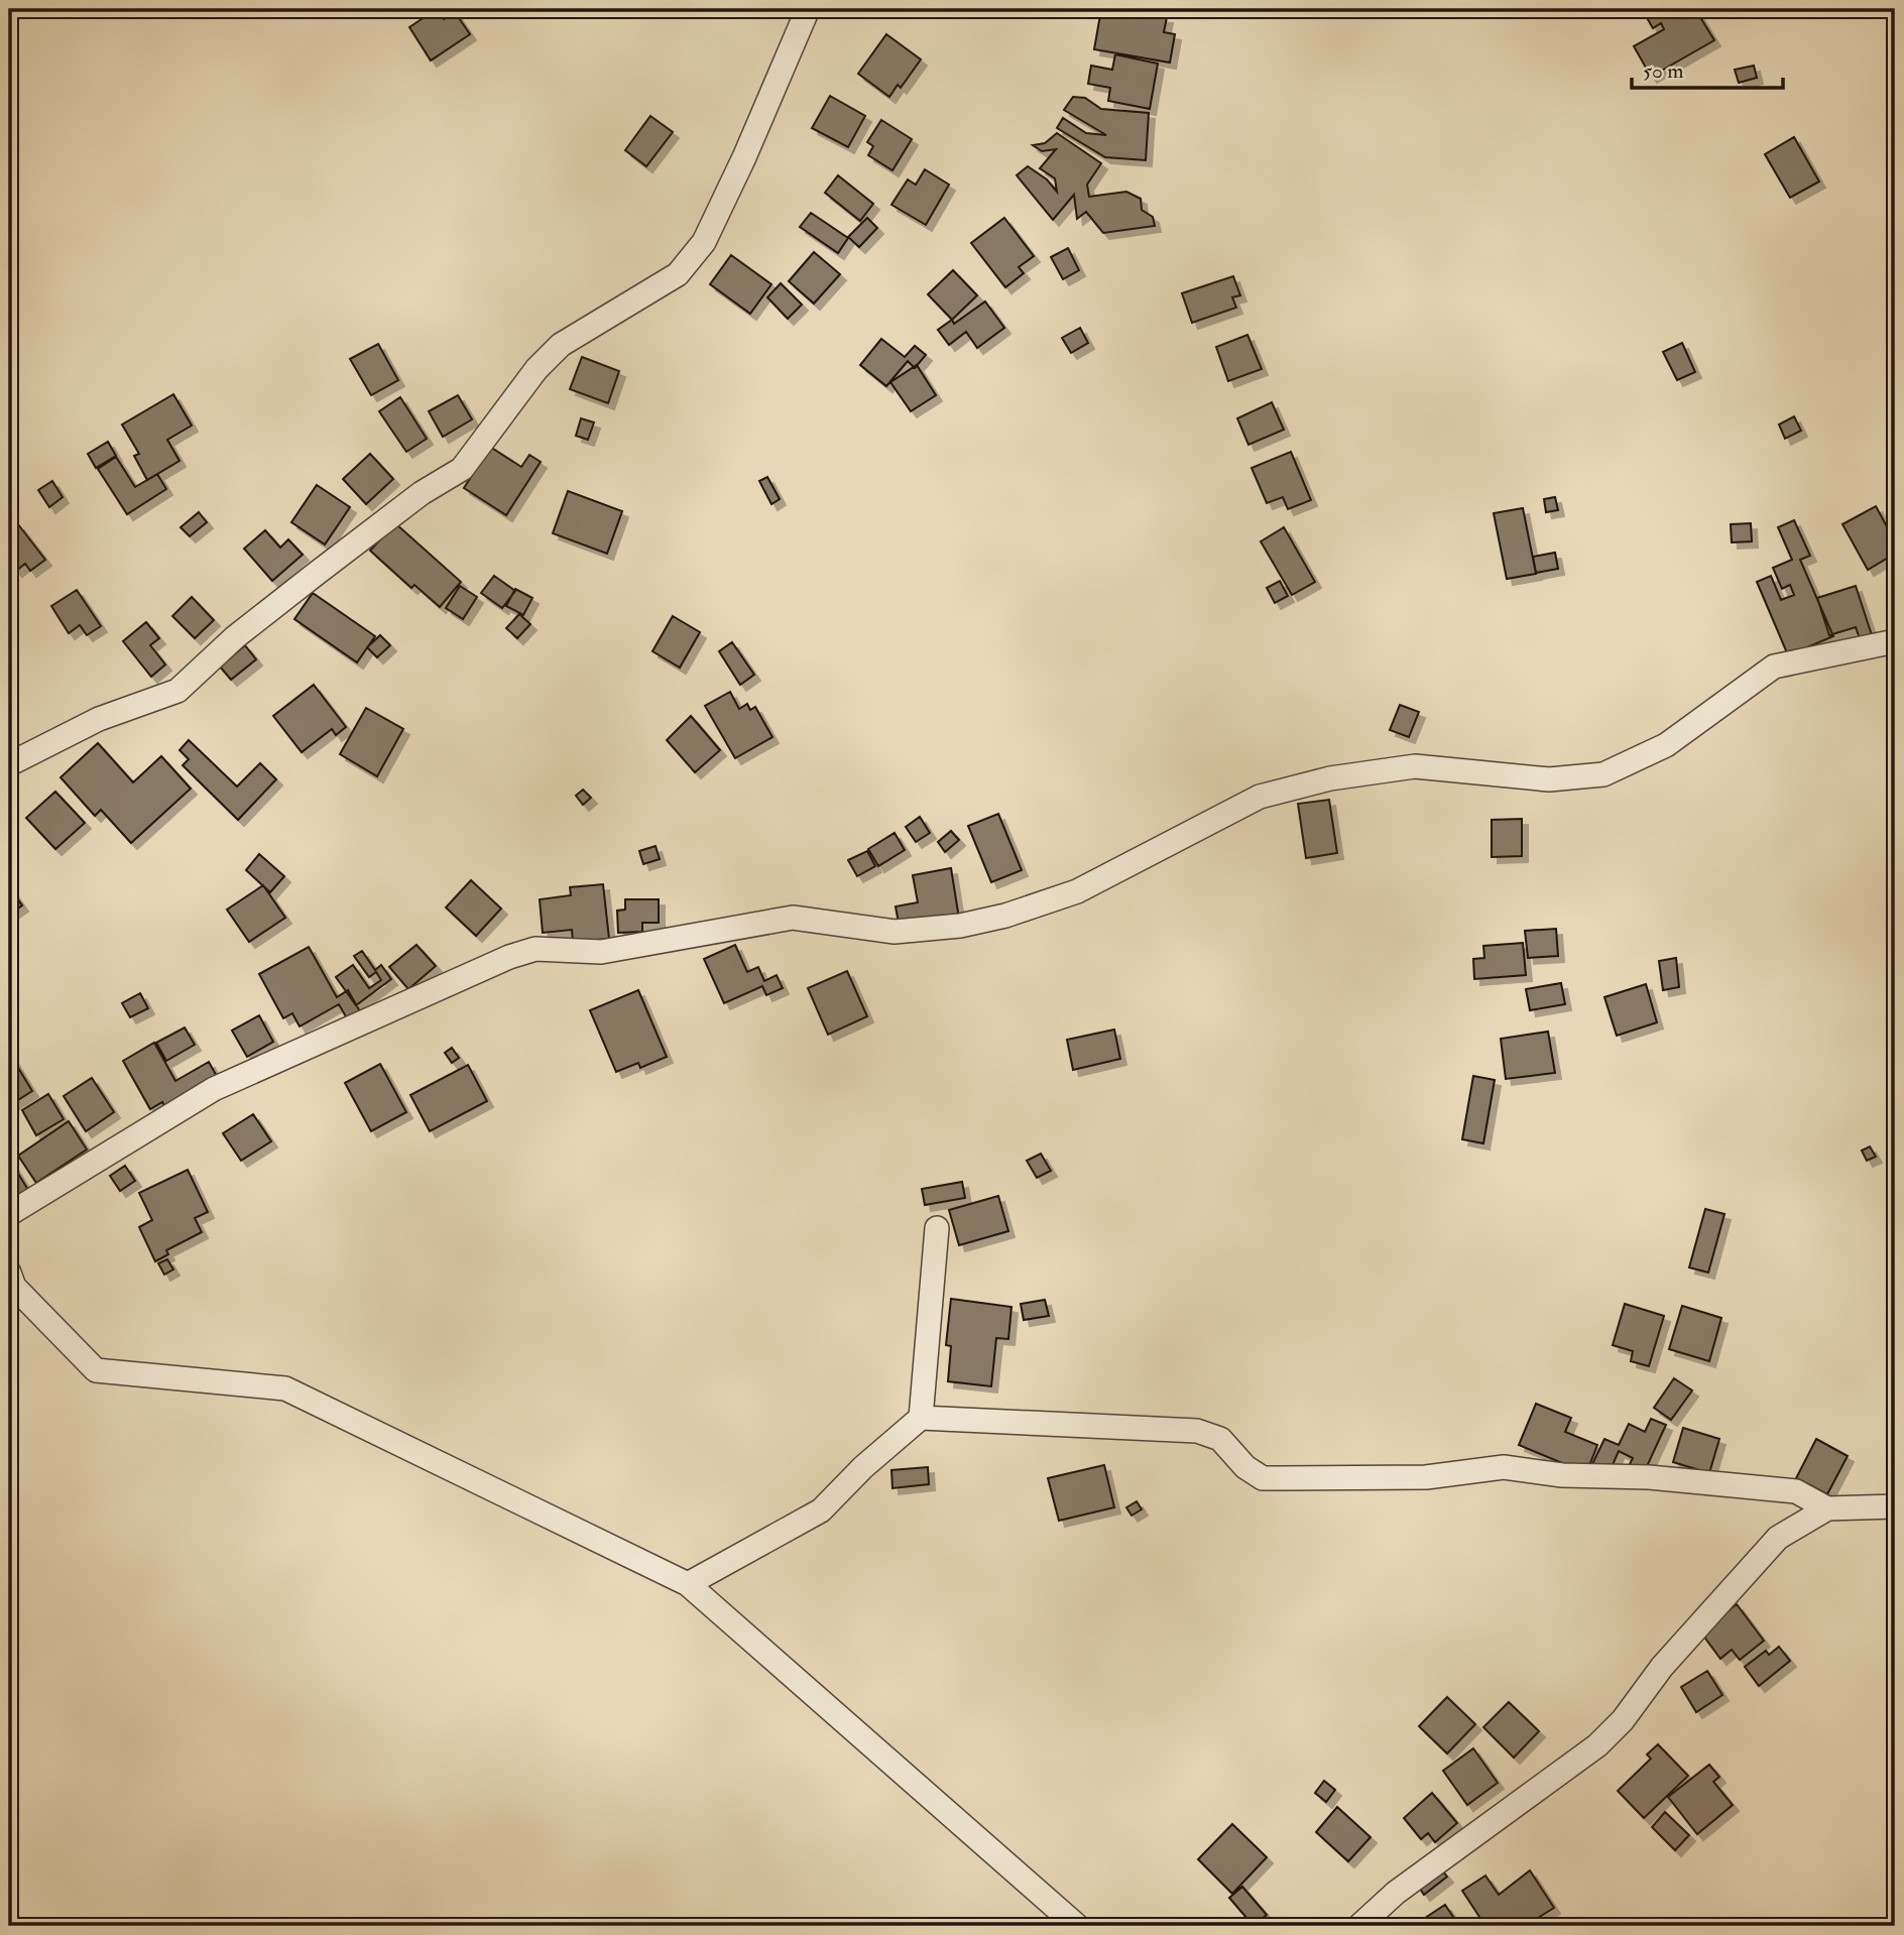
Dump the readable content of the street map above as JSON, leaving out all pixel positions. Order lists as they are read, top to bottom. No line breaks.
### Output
{"scale_bar":"50 m"}
